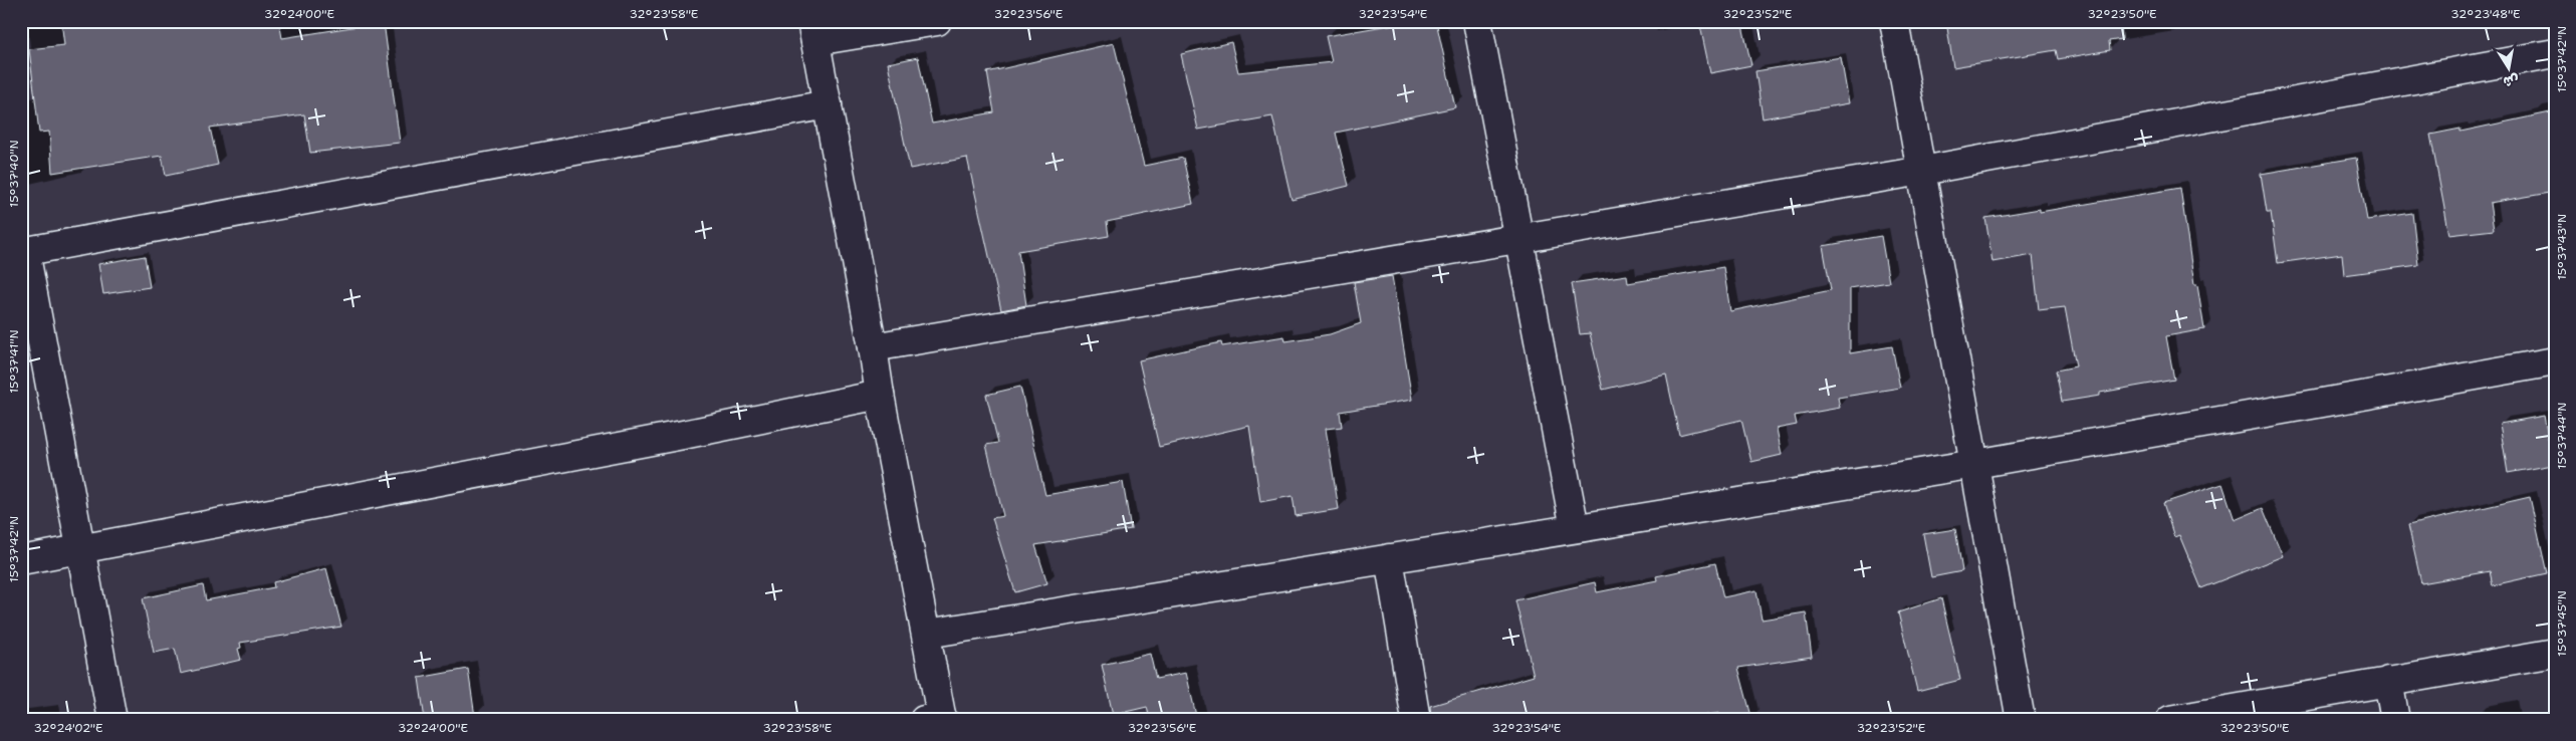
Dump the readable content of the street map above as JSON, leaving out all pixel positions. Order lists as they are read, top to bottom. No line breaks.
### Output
{"north":"bottom","coordinates":["32°24'00\"E","32°23'58\"E","32°23'56\"E","32°23'54\"E","32°23'52\"E","32°23'50\"E","32°23'48\"E","15°37'42\"N","15°37'40\"N","15°37'43\"N","15°37'41\"N","15°37'44\"N","15°37'45\"N","32°24'02\"E"]}
